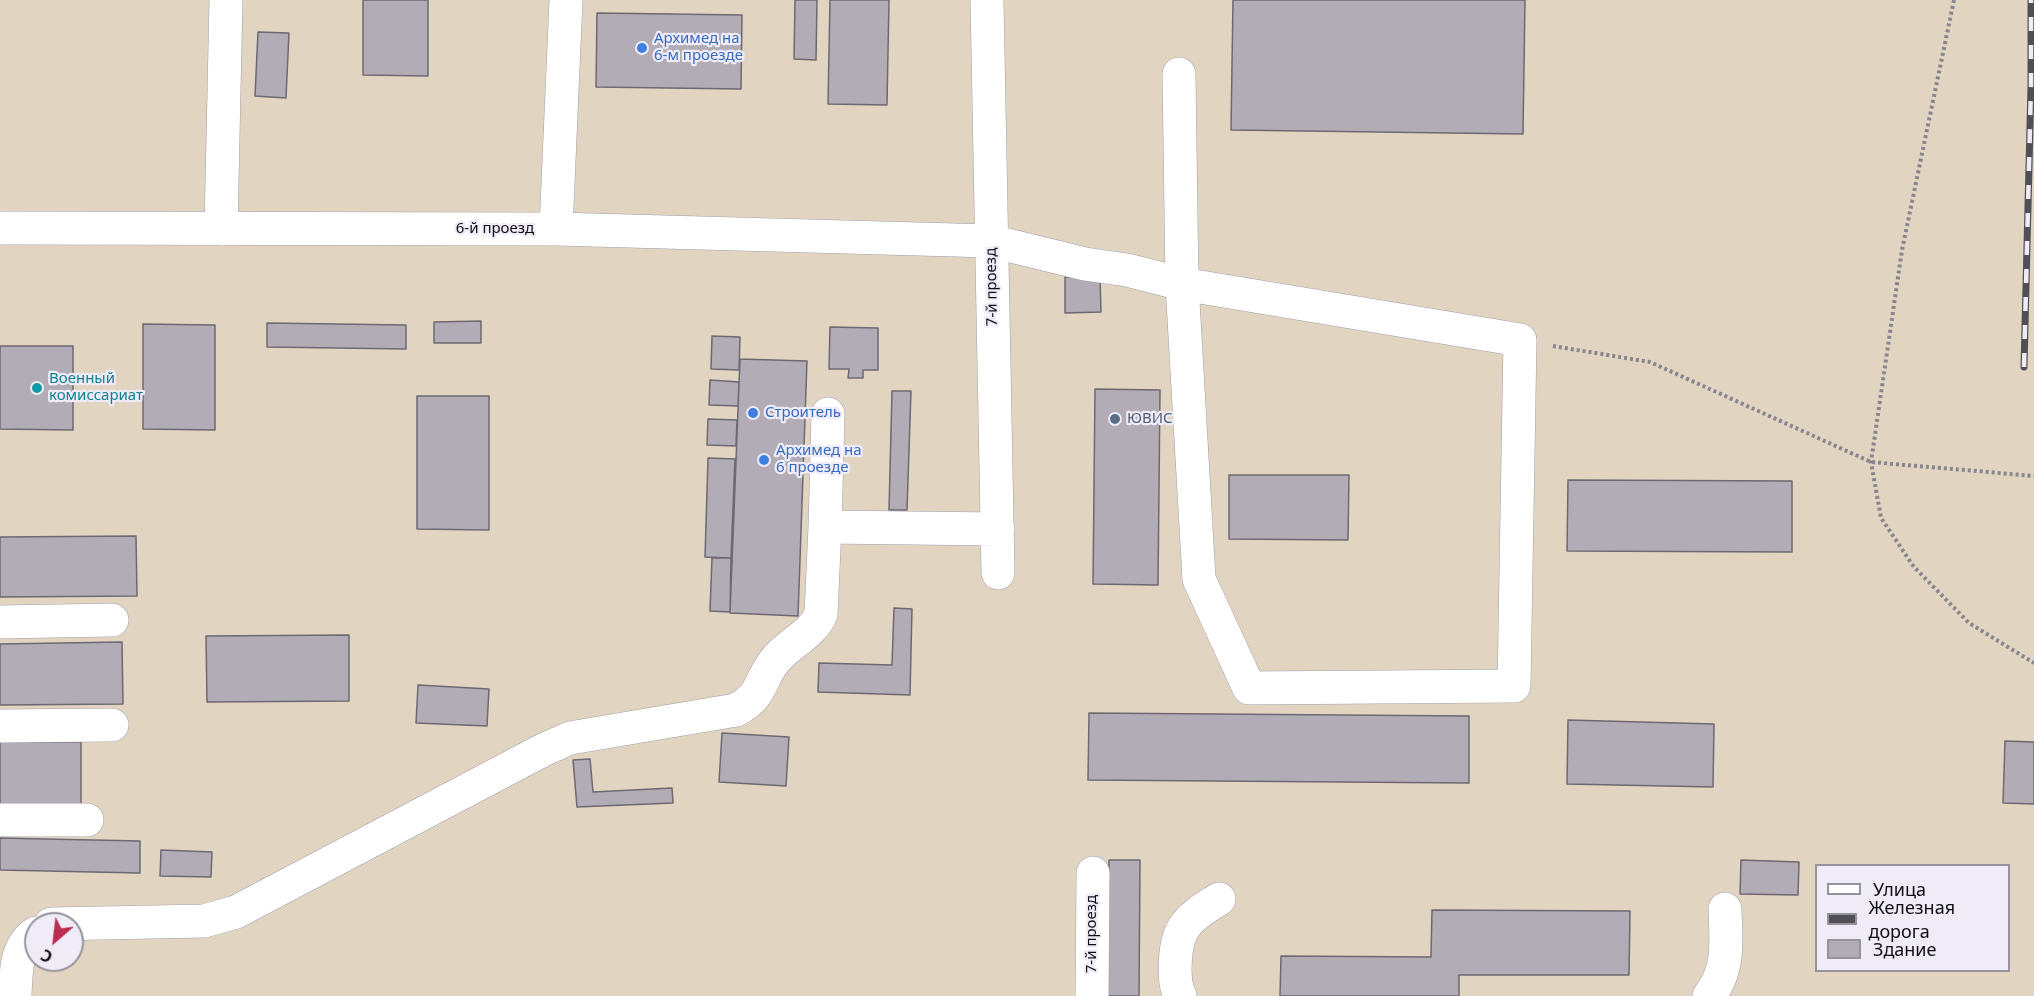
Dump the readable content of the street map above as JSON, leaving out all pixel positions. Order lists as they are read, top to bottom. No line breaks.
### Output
{"streets":{"street":["6-й проезд","7-й проезд"]},"crossings":[["6-й проезд","7-й проезд"]],"places":["Архимед на 6-м проезде","Военный комиссариат","Строитель","ЮВИС","Архимед на 6 проезде"],"legend":["Улица","Железная дорога","Здание"],"north":"bottom left"}
